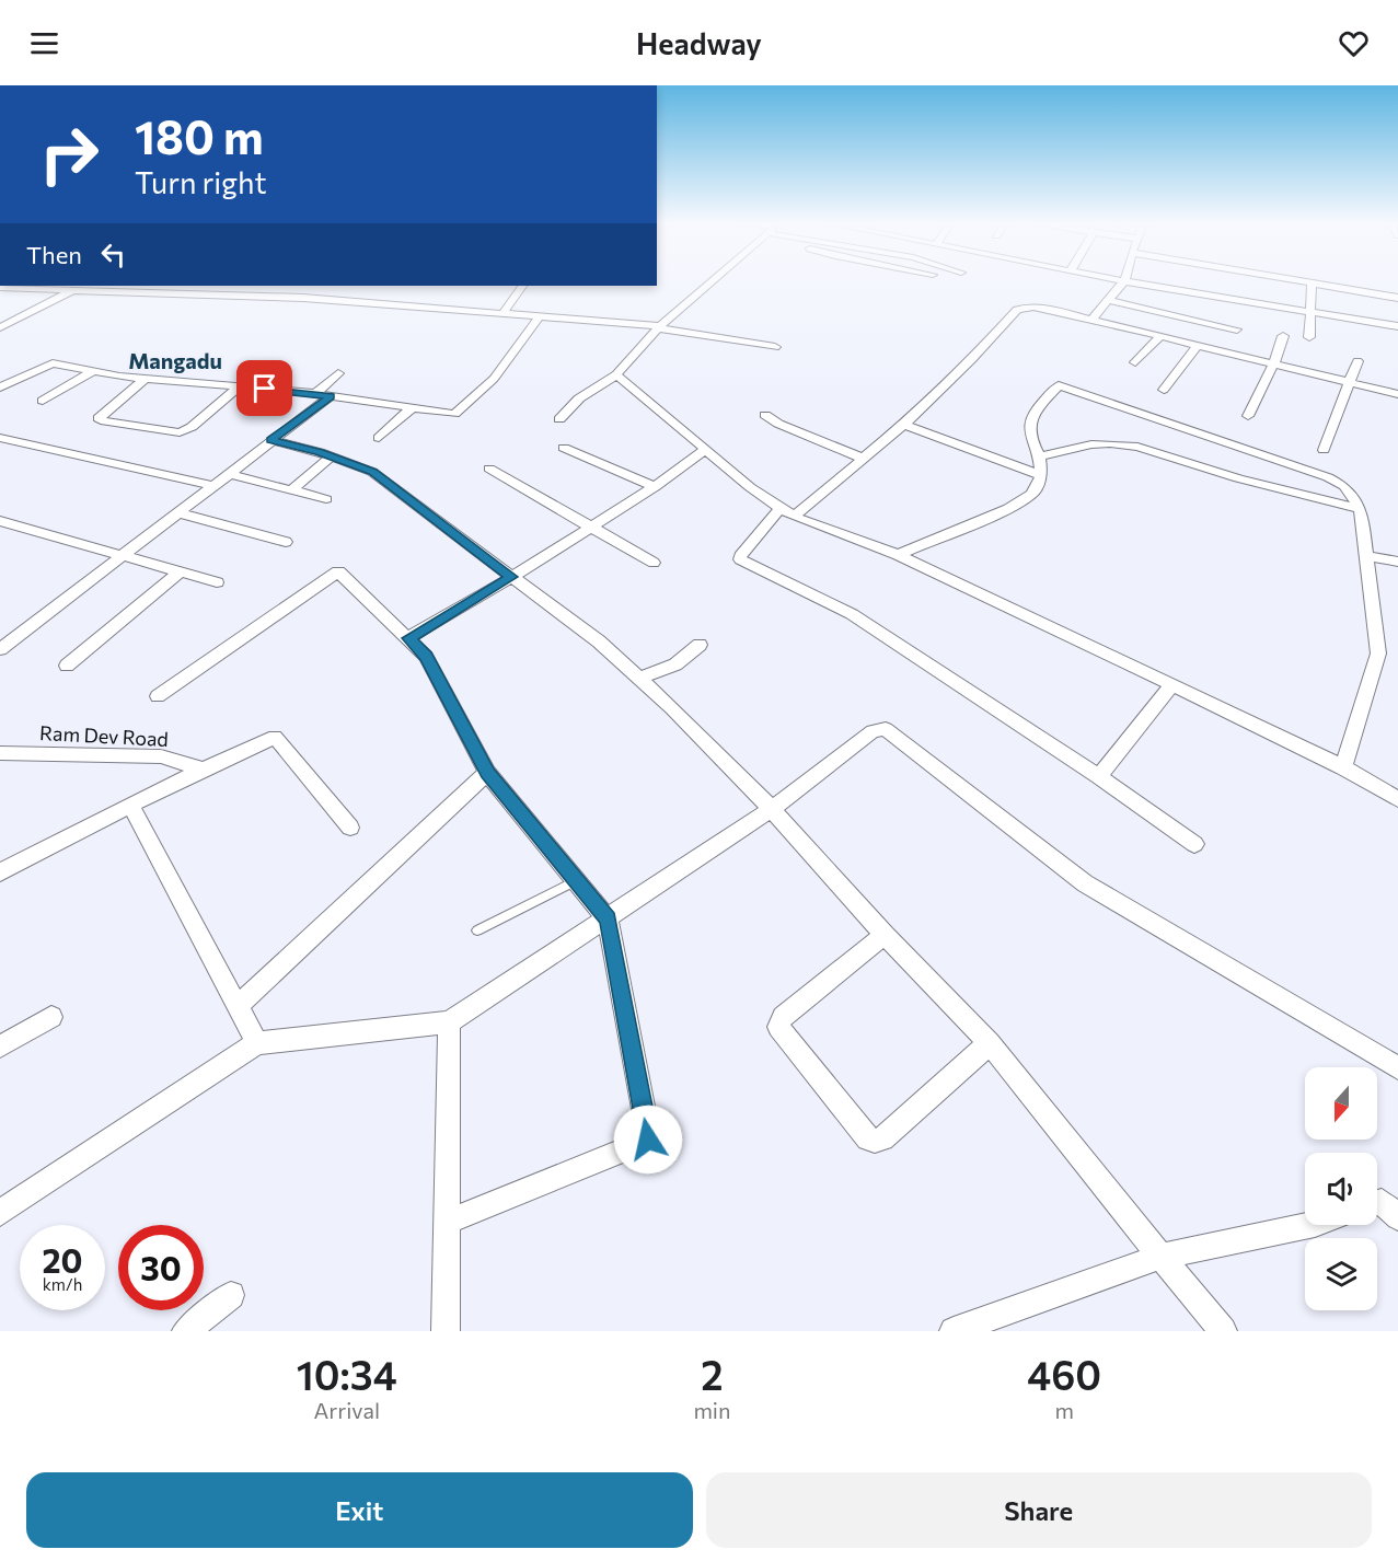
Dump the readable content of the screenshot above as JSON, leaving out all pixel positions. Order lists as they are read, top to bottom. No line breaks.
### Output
{"streets":{"street":["Ram Dev Road"]},"districts":["Mangadu"],"north":"bottom","page":{"header":"Headway","turn":["180 m","Turn right"],"then":"Then","speed":"20 km/h","limit":"30","eta":["10:34","Arrival","2","min","460","m"],"buttons":["Exit","Share"]}}
